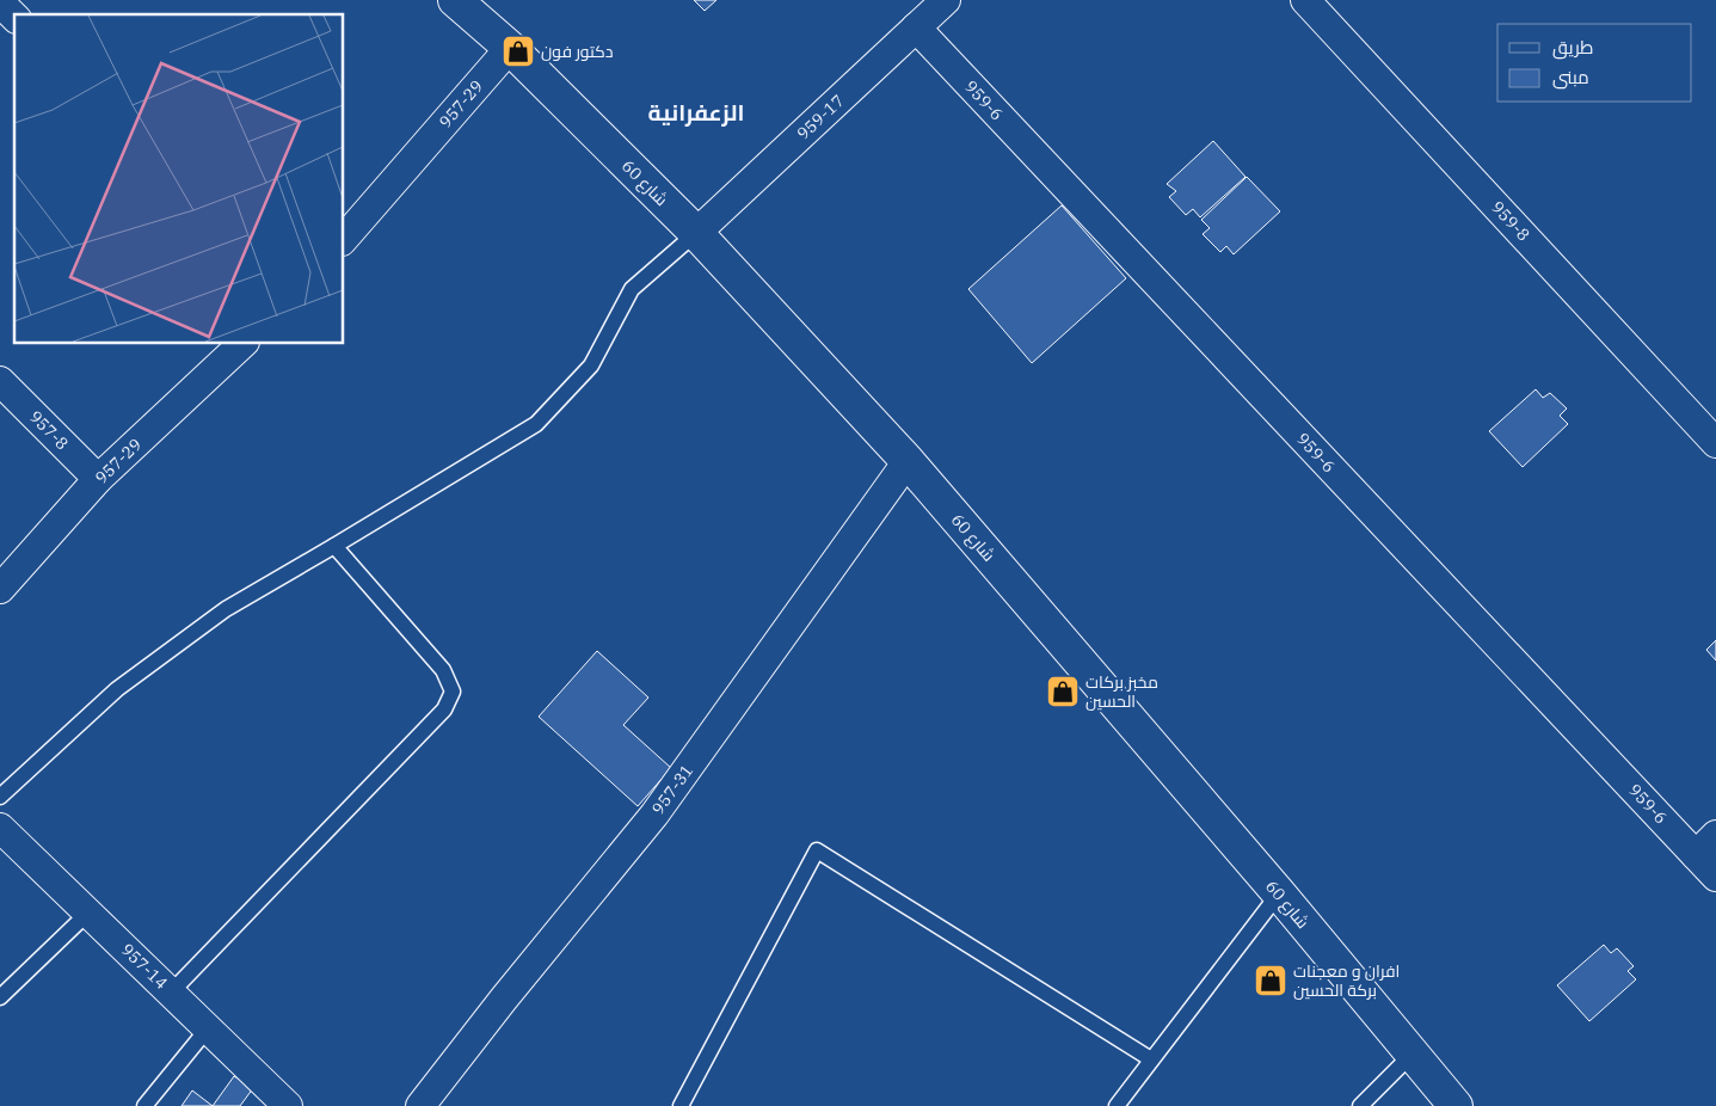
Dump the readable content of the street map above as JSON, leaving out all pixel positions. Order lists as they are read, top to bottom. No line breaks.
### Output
{"streets":{"street":["959-6","957-29","959-17","شارع 60","959-8","957-8","957-31","957-14"]},"crossings":[["959-6","959-17"],["957-29","شارع 60"],["957-29","957-8"],["959-17","شارع 60"],["شارع 60","957-31"]],"districts":["الزعفرانية"],"places":{"shop":["دكتور فون","مخبز بركات الحسين","افران و معجنات بركة الحسين"]},"legend":["طريق","مبنى"]}
